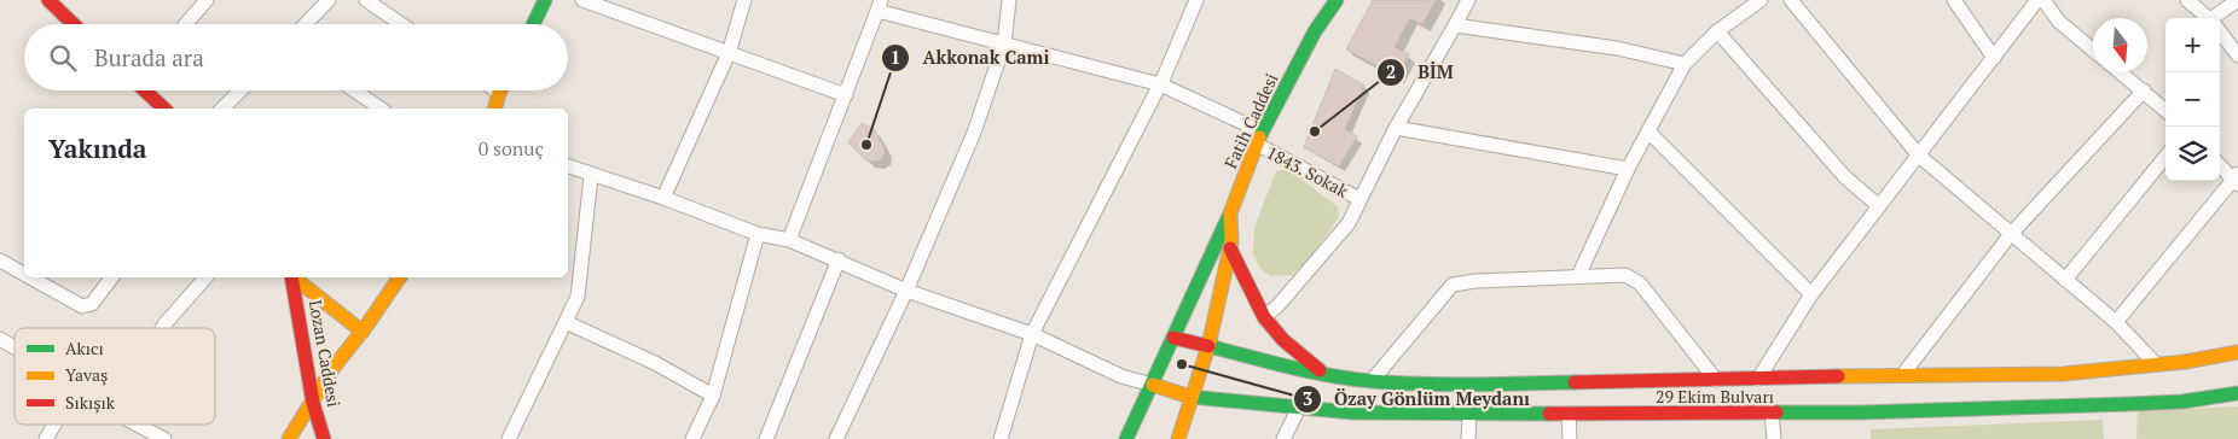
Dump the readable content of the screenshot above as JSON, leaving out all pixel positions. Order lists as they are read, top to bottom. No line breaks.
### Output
{"streets":{"main road":["Fatih Caddesi","Lozan Caddesi","29 Ekim Bulvarı"],"street":["1843. Sokak"]},"crossings":[["Fatih Caddesi","1843. Sokak"],["Fatih Caddesi","29 Ekim Bulvarı"]],"places":["BİM","Akkonak Cami","Özay Gönlüm Meydanı"],"legend":["Akıcı","Yavaş","Sıkışık"],"north":"bottom","page":{"map_buttons":["+","−"],"search":"Burada ara","heading":["Yakında","0 sonuç"]}}
